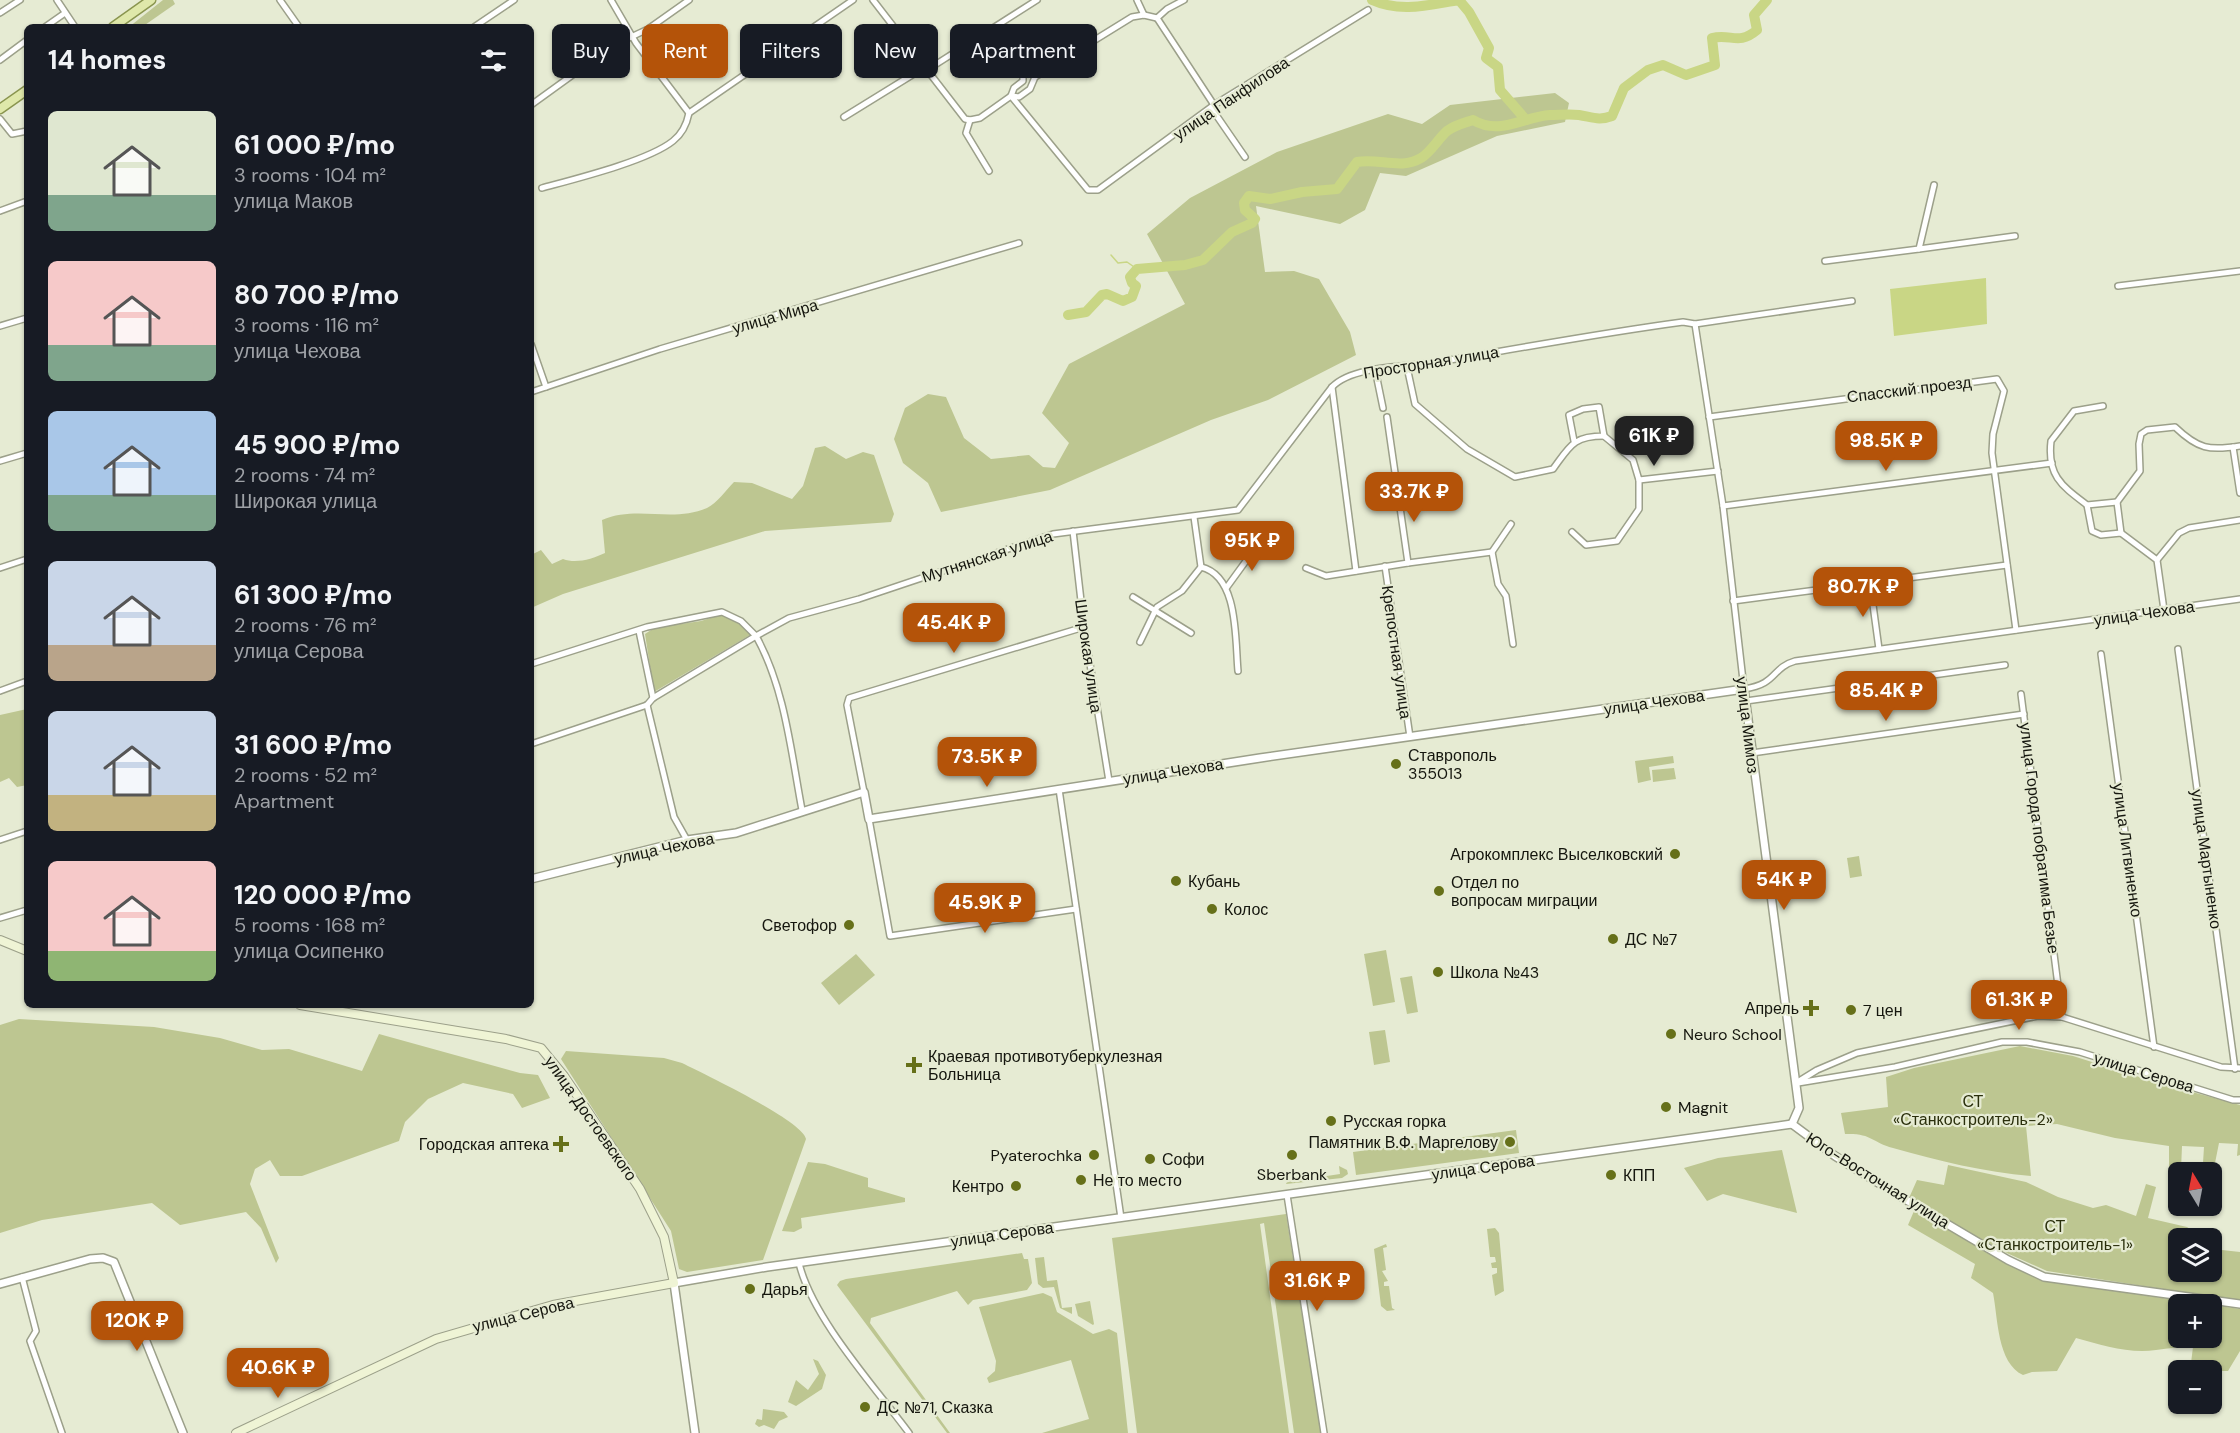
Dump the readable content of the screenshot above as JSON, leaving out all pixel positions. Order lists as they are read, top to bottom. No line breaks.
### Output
{"streets":{"main road":["улица Серова","улица Достоевского"],"street":["улица Панфилова","улица Мира","Просторная улица","Спасский проезд","Мутнянская улица","улица Чехова","Крепостная улица","Широкая улица","улица Мимоз","улица Города побратима Безье","улица Литвиненко","улица Мартыненко","Юго-Восточная улица"]},"crossings":[["Просторная улица","Мутнянская улица"],["Просторная улица","Широкая улица"],["Просторная улица","улица Мимоз"],["Спасский проезд","улица Мимоз"],["Мутнянская улица","Широкая улица"],["улица Чехова","Крепостная улица"],["улица Чехова","Широкая улица"],["улица Чехова","улица Мимоз"],["улица Мимоз","улица Серова"],["улица Мимоз","Юго-Восточная улица"],["улица Города побратима Безье","улица Серова"],["улица Литвиненко","улица Серова"],["улица Мартыненко","улица Серова"],["улица Серова","улица Достоевского"],["улица Серова","Юго-Восточная улица"]],"parks":["СТ «Станкостроитель-2»","СТ «Станкостроитель-1»"],"places":{"other":["Ставрополь 355013","Агрокомплекс Выселковский","Кубань","Отдел по вопросам миграции","Колос","Светофор","ДС №7","Школа №43","7 цен","Neuro School","Magnit","Русская горка","Памятник В.Ф. Маргелову","Pyaterochka","Sberbank","Софи","КПП","Не то место","Кентро","Дарья","ДС №71, Сказка"],"health":["Апрель","Краевая противотуберкулезная Больница","Городская аптека"]},"north":"top","page":{"chip":["Buy","Rent","Filters","New","Apartment"],"heading":"14 homes","list":[{"name":"61 000 ₽/mo","note":"3 rooms · 104 m² · улица Маков"},{"name":"80 700 ₽/mo","note":"3 rooms · 116 m² · улица Чехова"},{"name":"45 900 ₽/mo","note":"2 rooms · 74 m² · Широкая улица"},{"name":"61 300 ₽/mo","note":"2 rooms · 76 m² · улица Серова"},{"name":"31 600 ₽/mo","note":"2 rooms · 52 m² · Apartment"},{"name":"120 000 ₽/mo","note":"5 rooms · 168 m² · улица Осипенко"}],"price":["61K ₽","98.5K ₽","33.7K ₽","95K ₽","80.7K ₽","45.4K ₽","85.4K ₽","73.5K ₽","54K ₽","45.9K ₽","61.3K ₽","31.6K ₽","120K ₽","40.6K ₽"],"map_buttons":["+","−"]}}
